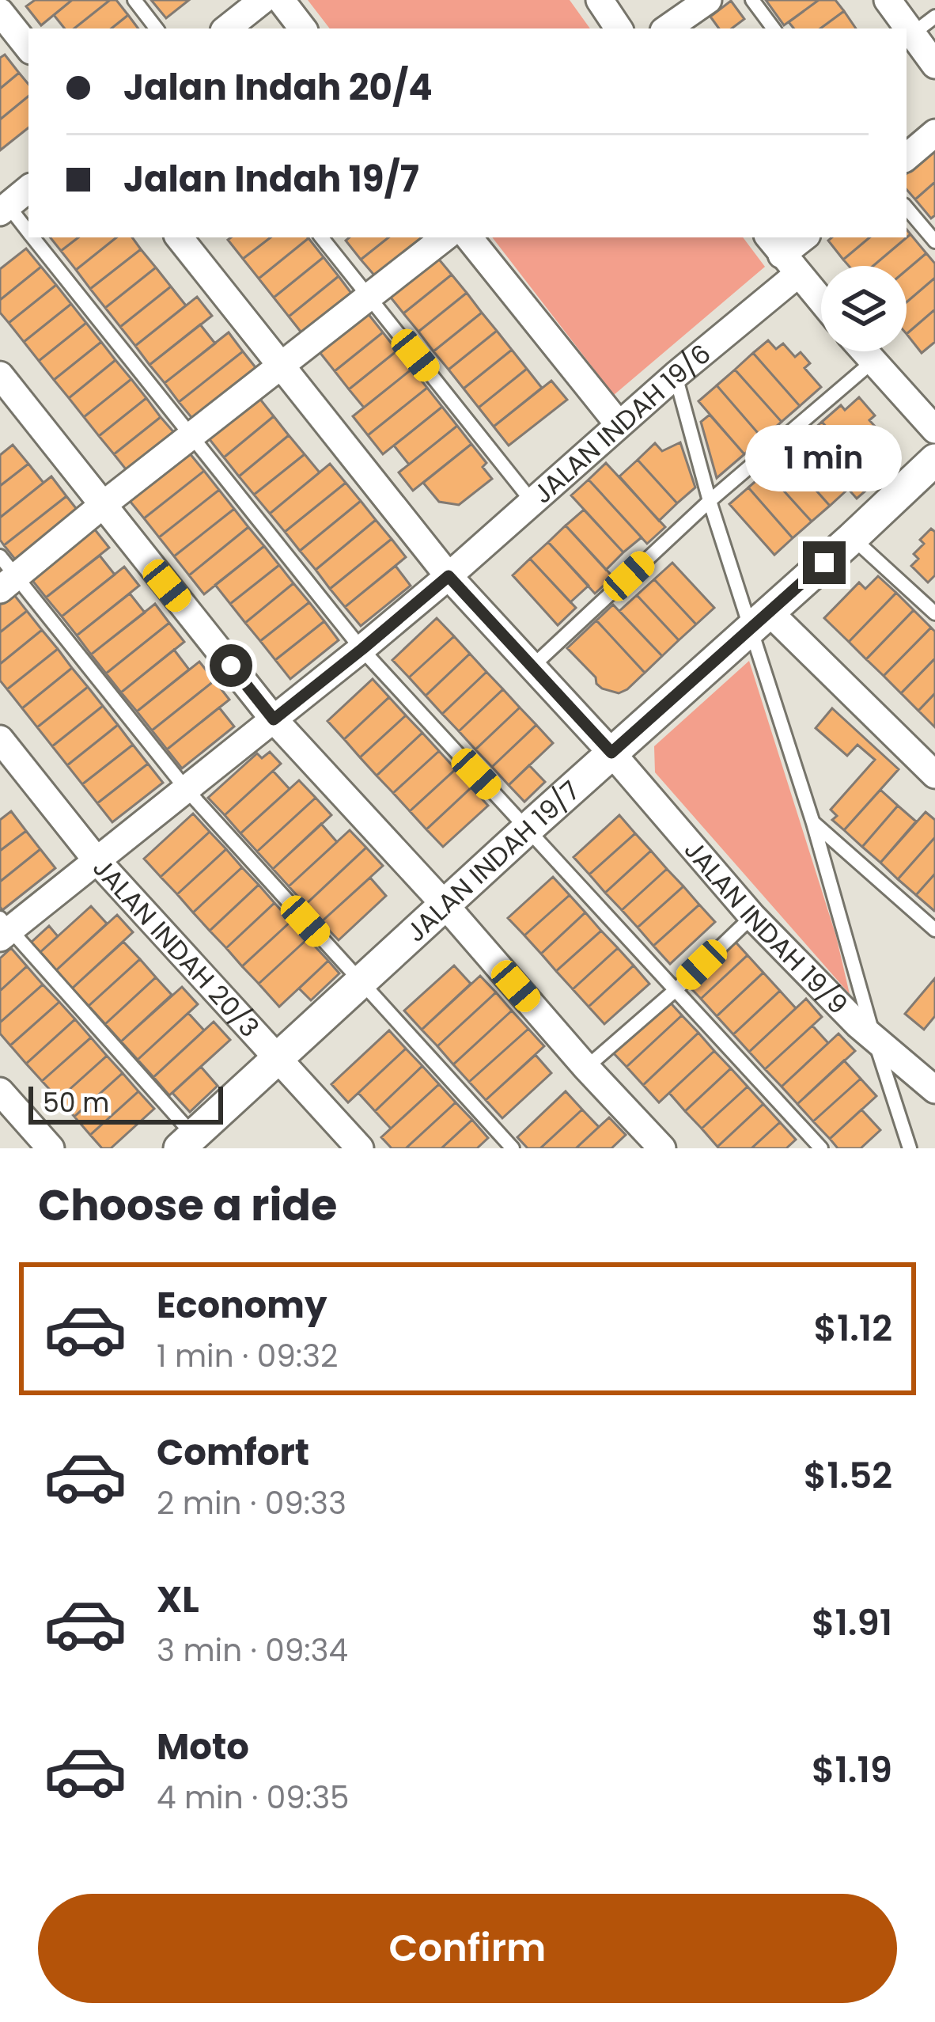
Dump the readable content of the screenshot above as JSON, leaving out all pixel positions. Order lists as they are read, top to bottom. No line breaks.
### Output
{"streets":{"street":["JALAN INDAH 19/6","JALAN INDAH 19/7","JALAN INDAH 19/9","JALAN INDAH 20/3"]},"crossings":[["JALAN INDAH 19/6","JALAN INDAH 19/9"],["JALAN INDAH 19/6","JALAN INDAH 20/3"],["JALAN INDAH 19/7","JALAN INDAH 19/9"],["JALAN INDAH 19/7","JALAN INDAH 20/3"]],"scale_bar":"50 m","page":{"banner":["Jalan Indah 20/4","Jalan Indah 19/7"],"bubble":"1 min","scale":"50 m","heading":"Choose a ride","list":[{"name":"Economy","note":"1 min · 09:32","value":"$1.12"},{"name":"Comfort","note":"2 min · 09:33","value":"$1.52"},{"name":"XL","note":"3 min · 09:34","value":"$1.91"},{"name":"Moto","note":"4 min · 09:35","value":"$1.19"}],"buttons":"Confirm"}}
